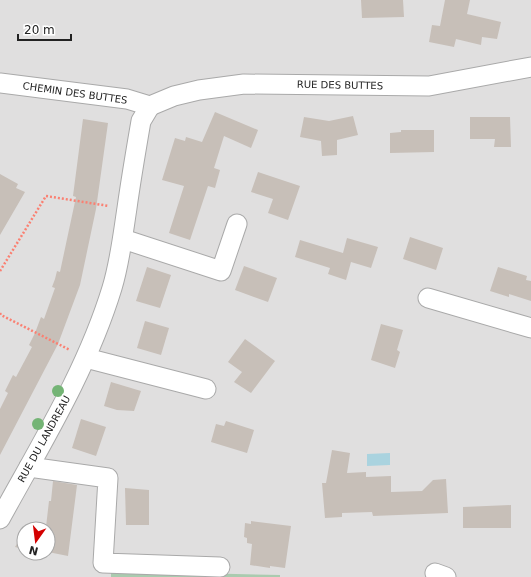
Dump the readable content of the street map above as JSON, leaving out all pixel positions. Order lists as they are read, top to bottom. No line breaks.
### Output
{"streets":{"street":["RUE DES BUTTES","CHEMIN DES BUTTES","RUE DU LANDREAU"]},"crossings":[["RUE DES BUTTES","CHEMIN DES BUTTES"],["RUE DES BUTTES","RUE DU LANDREAU"],["CHEMIN DES BUTTES","RUE DU LANDREAU"]],"scale_bar":"20 m","north":"bottom"}
